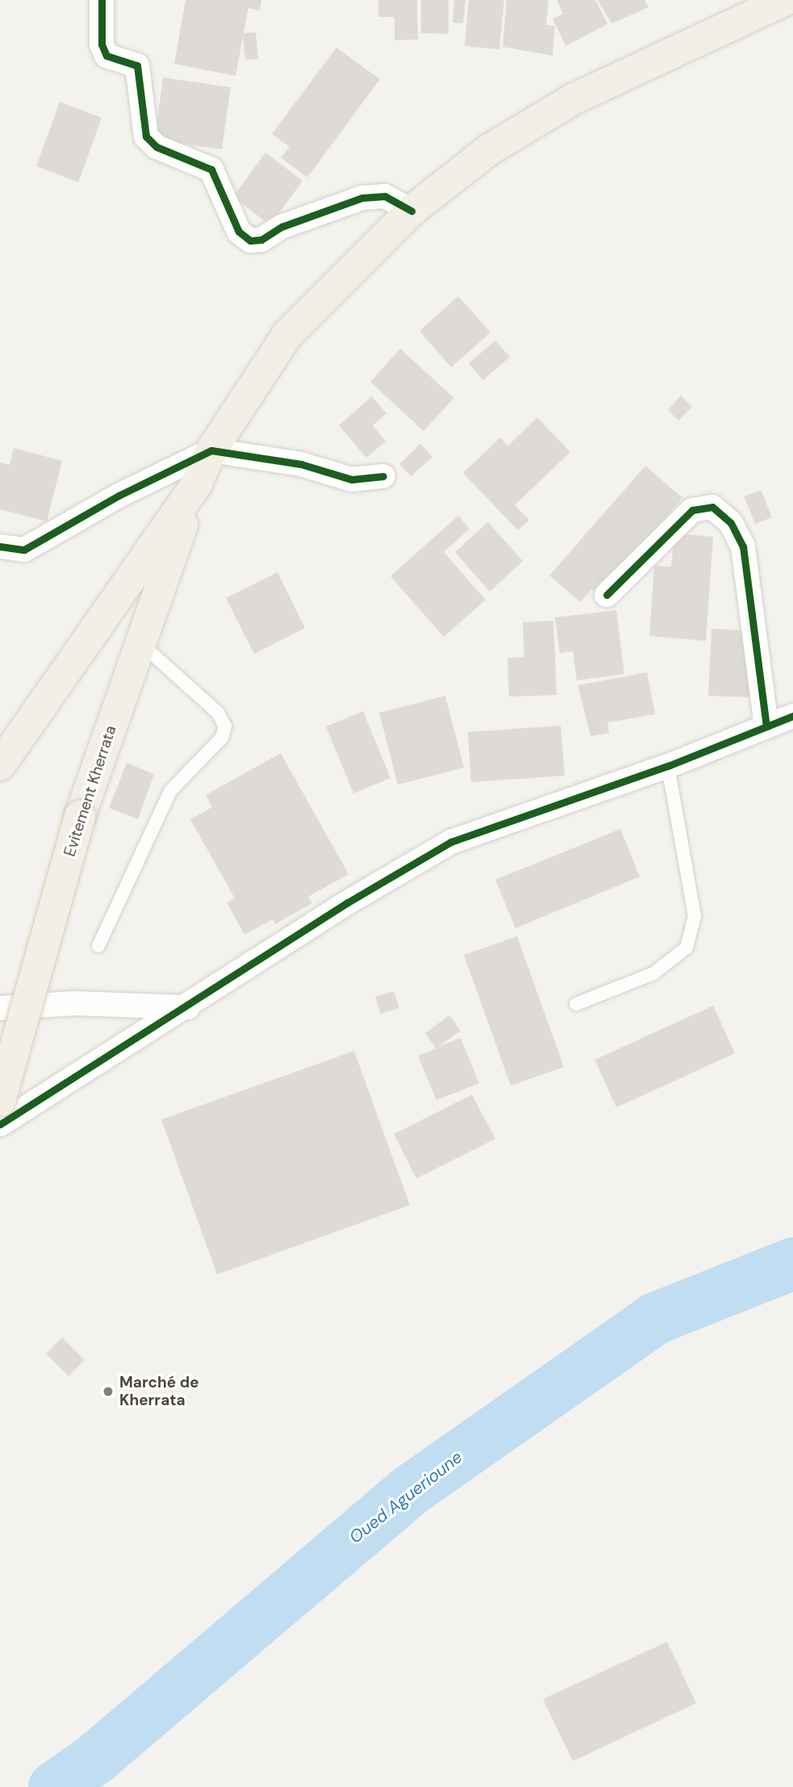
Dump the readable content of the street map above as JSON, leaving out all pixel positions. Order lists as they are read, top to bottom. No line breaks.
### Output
{"streets":{"main road":["Evitement Kherrata"]},"water":["Oued Aguerioune"],"places":["Marché de Kherrata"]}
